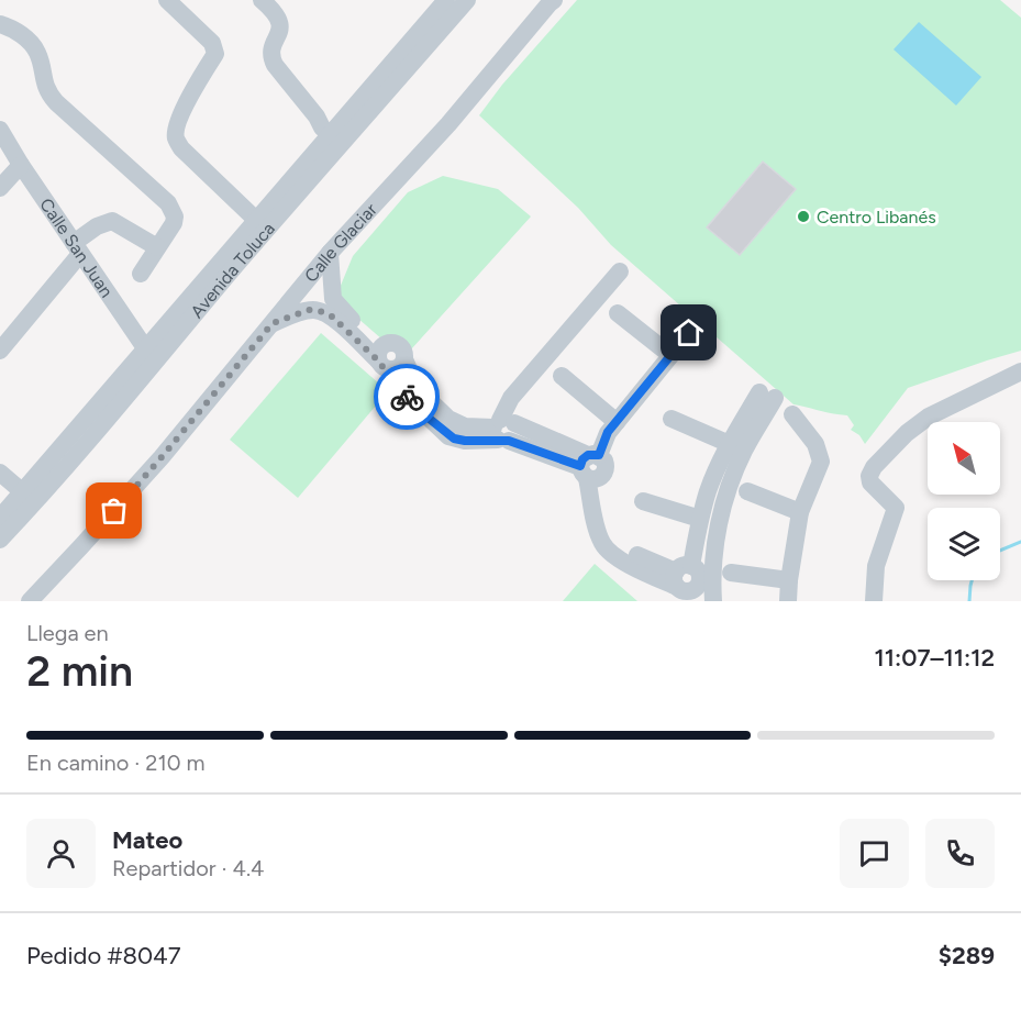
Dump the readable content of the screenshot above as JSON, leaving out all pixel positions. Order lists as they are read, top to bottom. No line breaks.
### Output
{"streets":{"street":["Calle Glaciar","Calle San Juan","Avenida Toluca"]},"crossings":[["Calle San Juan","Avenida Toluca"]],"places":["Centro Libanés"],"north":"top left","page":{"heading":["2 min","Llega en","11:07–11:12"],"panel":["Mateo","Repartidor · 4.4","Pedido #8047","$289"],"bar":"En camino · 210 m"}}
